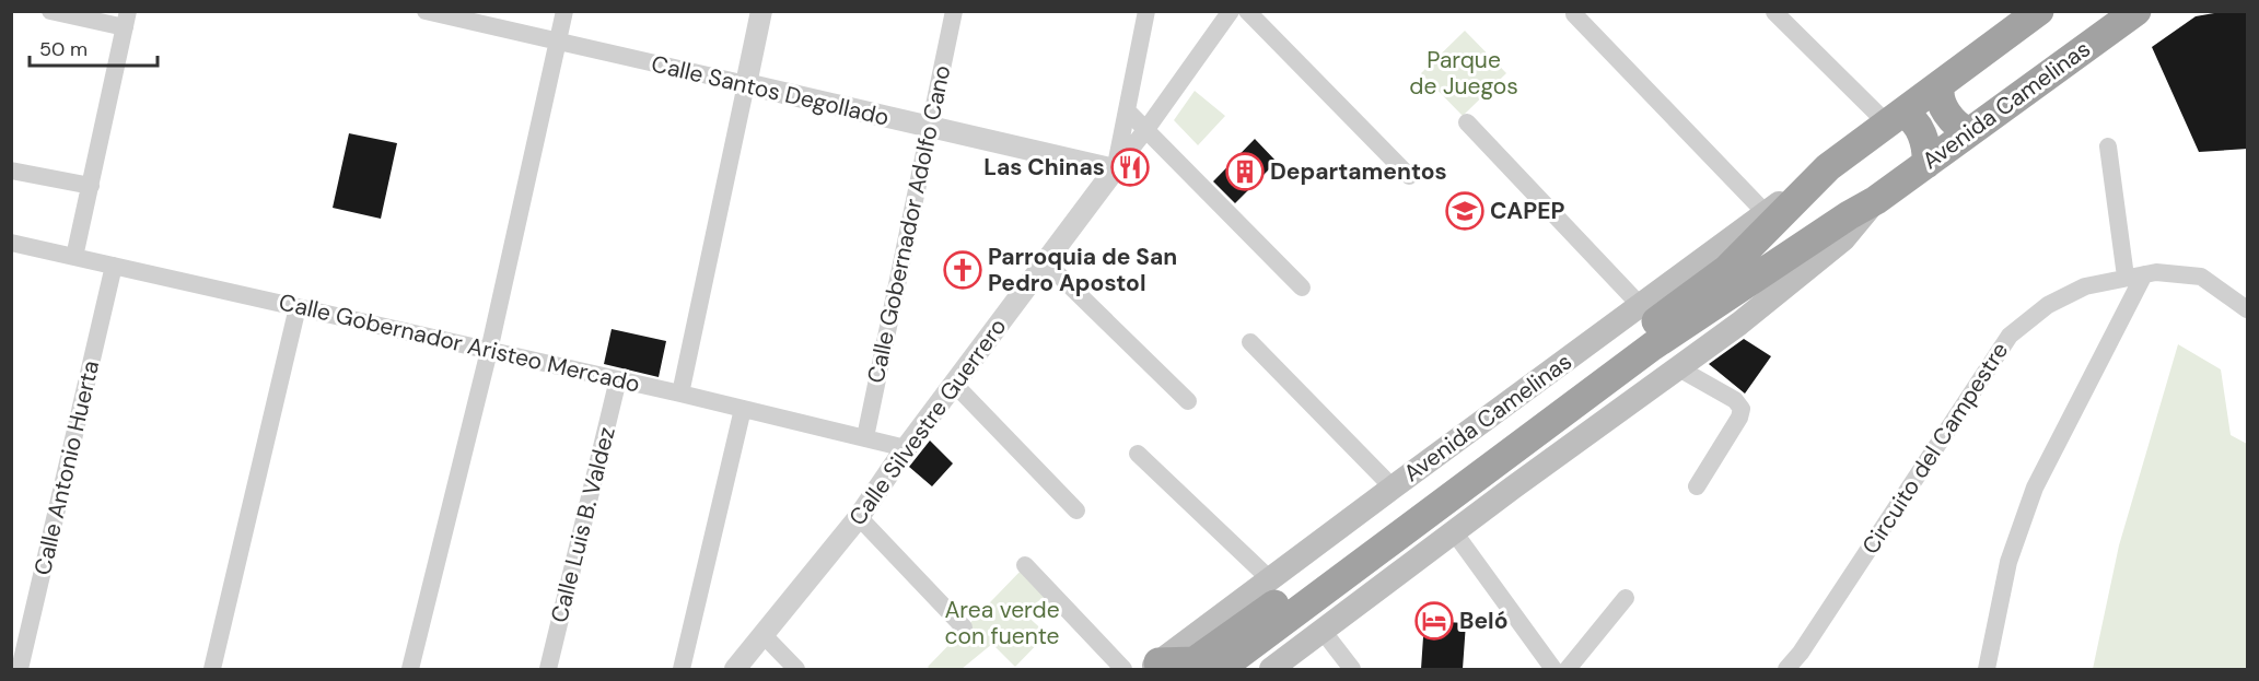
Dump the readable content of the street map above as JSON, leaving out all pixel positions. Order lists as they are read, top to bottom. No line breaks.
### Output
{"streets":{"highway":["Avenida Camelinas"],"street":["Calle Santos Degollado","Calle Gobernador Adolfo Cano","Calle Gobernador Aristeo Mercado","Calle Silvestre Guerrero","Circuito del Campestre","Calle Antonio Huerta","Calle Luis B. Valdez"]},"crossings":[["Calle Santos Degollado","Calle Gobernador Adolfo Cano"],["Calle Santos Degollado","Calle Silvestre Guerrero"],["Calle Gobernador Adolfo Cano","Calle Gobernador Aristeo Mercado"],["Calle Gobernador Aristeo Mercado","Calle Silvestre Guerrero"],["Calle Gobernador Aristeo Mercado","Calle Antonio Huerta"],["Calle Gobernador Aristeo Mercado","Calle Luis B. Valdez"]],"parks":["Parque de Juegos","Area verde con fuente"],"places":{"restaurant":["Las Chinas"],"building":["Departamentos"],"school or university":["CAPEP"],"church":["Parroquia de San Pedro Apostol"],"hotel":["Beló"]},"scale_bar":"50 m"}
